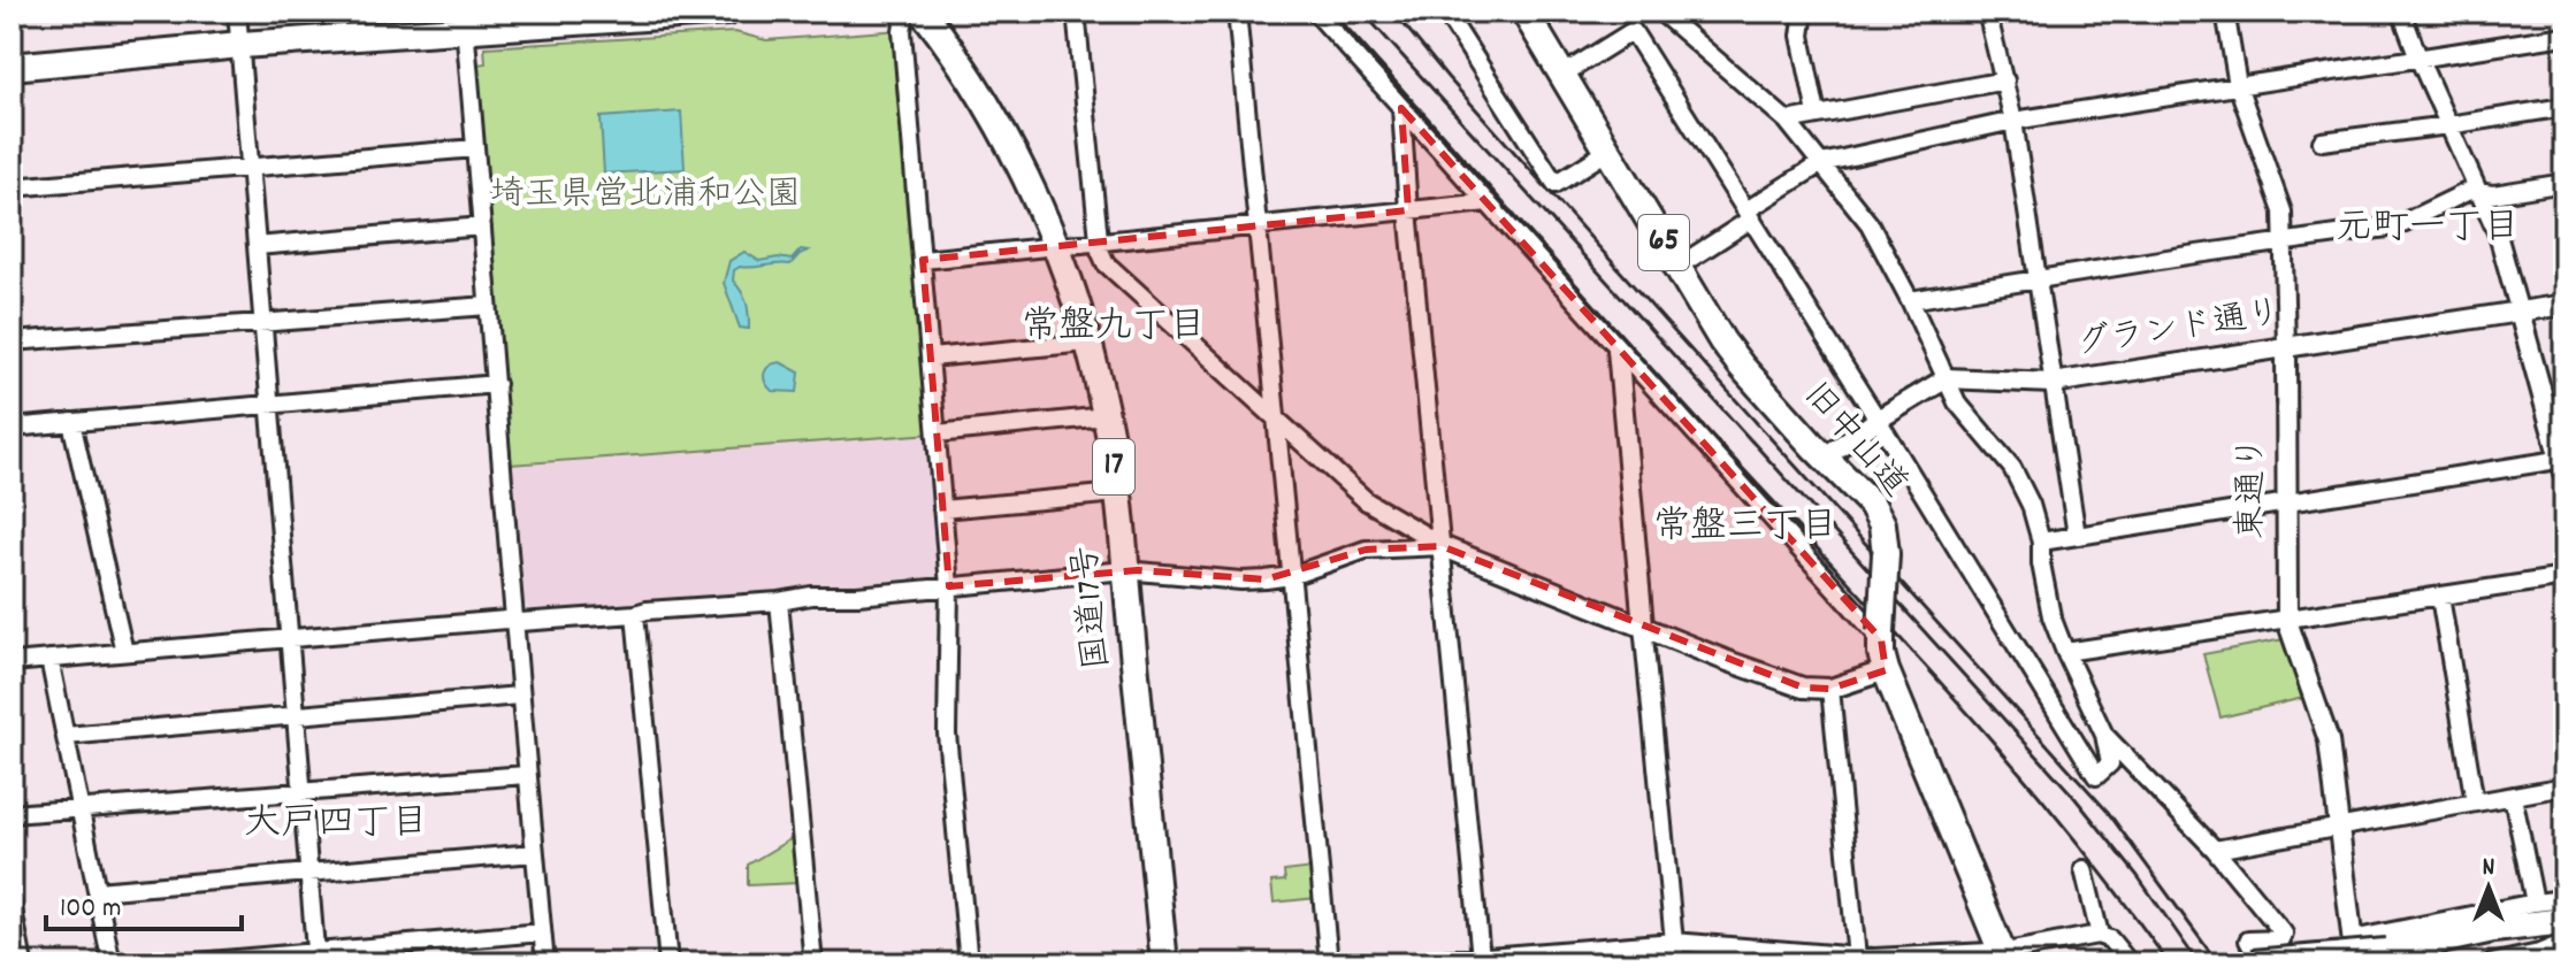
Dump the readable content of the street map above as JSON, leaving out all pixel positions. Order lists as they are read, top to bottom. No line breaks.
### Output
{"streets":{"main road":["65","旧中山道","17","国道17号"],"street":["グランド通り","東通り"]},"crossings":[["グランド通り","東通り"]],"districts":["元町一丁目","常盤九丁目","常盤三丁目","大戸四丁目"],"parks":["埼玉県営北浦和公園"],"scale_bar":"100 m","north":"top"}
